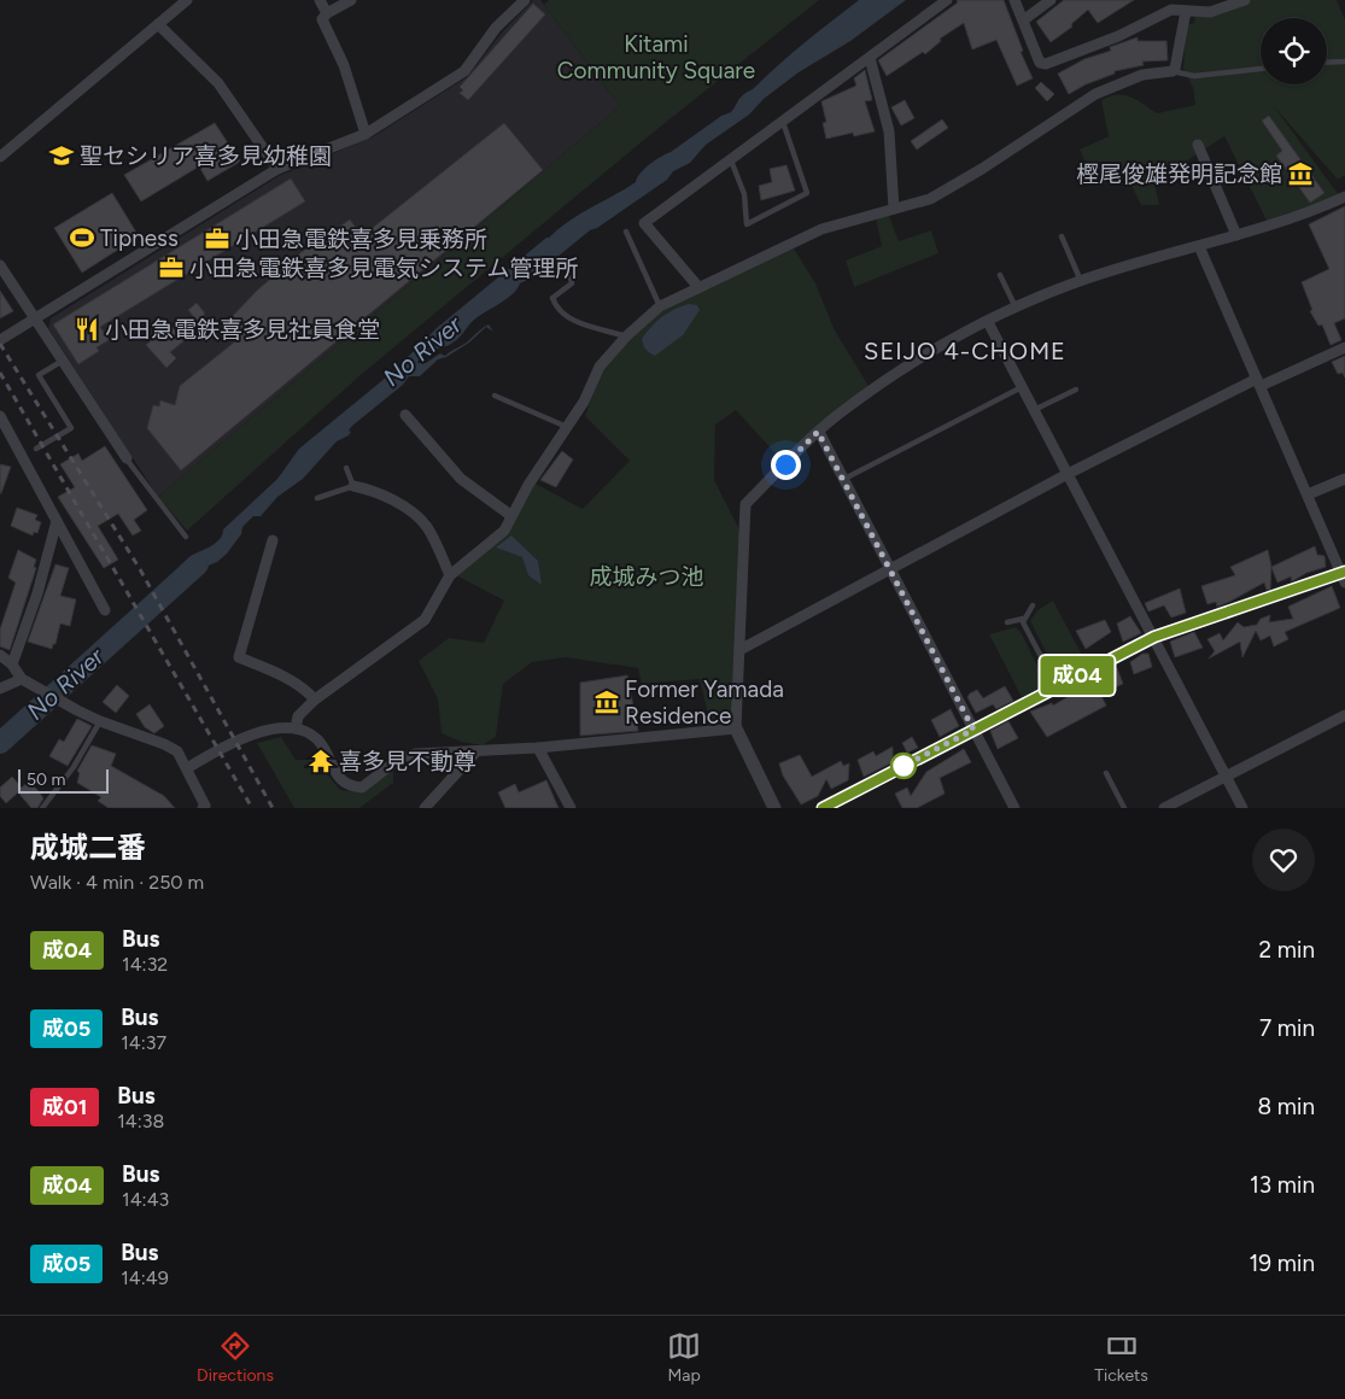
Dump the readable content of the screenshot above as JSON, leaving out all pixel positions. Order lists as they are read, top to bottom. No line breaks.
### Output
{"districts":["SEIJO 4-CHOME"],"water":["No River"],"parks":["Kitami Community Square","成城みつ池"],"places":{"school or university":["聖セシリア喜多見幼稚園"],"museum":["樫尾俊雄発明記念館","Former Yamada Residence"],"sports":["Tipness"],"office":["小田急電鉄喜多見乗務所","小田急電鉄喜多見電気システム管理所"],"restaurant":["小田急電鉄喜多見社員食堂"],"temple":["喜多見不動尊"]},"lines":["bus line 成04"],"scale_bar":"50 m","page":{"on_map":"成04","scale":"50 m","heading":["成城二番","Walk · 4 min · 250 m"],"list":[{"mark":"成04","name":"Bus","note":"14:32","value":"2 min"},{"mark":"成05","name":"Bus","note":"14:37","value":"7 min"},{"mark":"成01","name":"Bus","note":"14:38","value":"8 min"},{"mark":"成04","name":"Bus","note":"14:43","value":"13 min"},{"mark":"成05","name":"Bus","note":"14:49","value":"19 min"}],"tabs":["Directions","Map","Tickets"]}}
